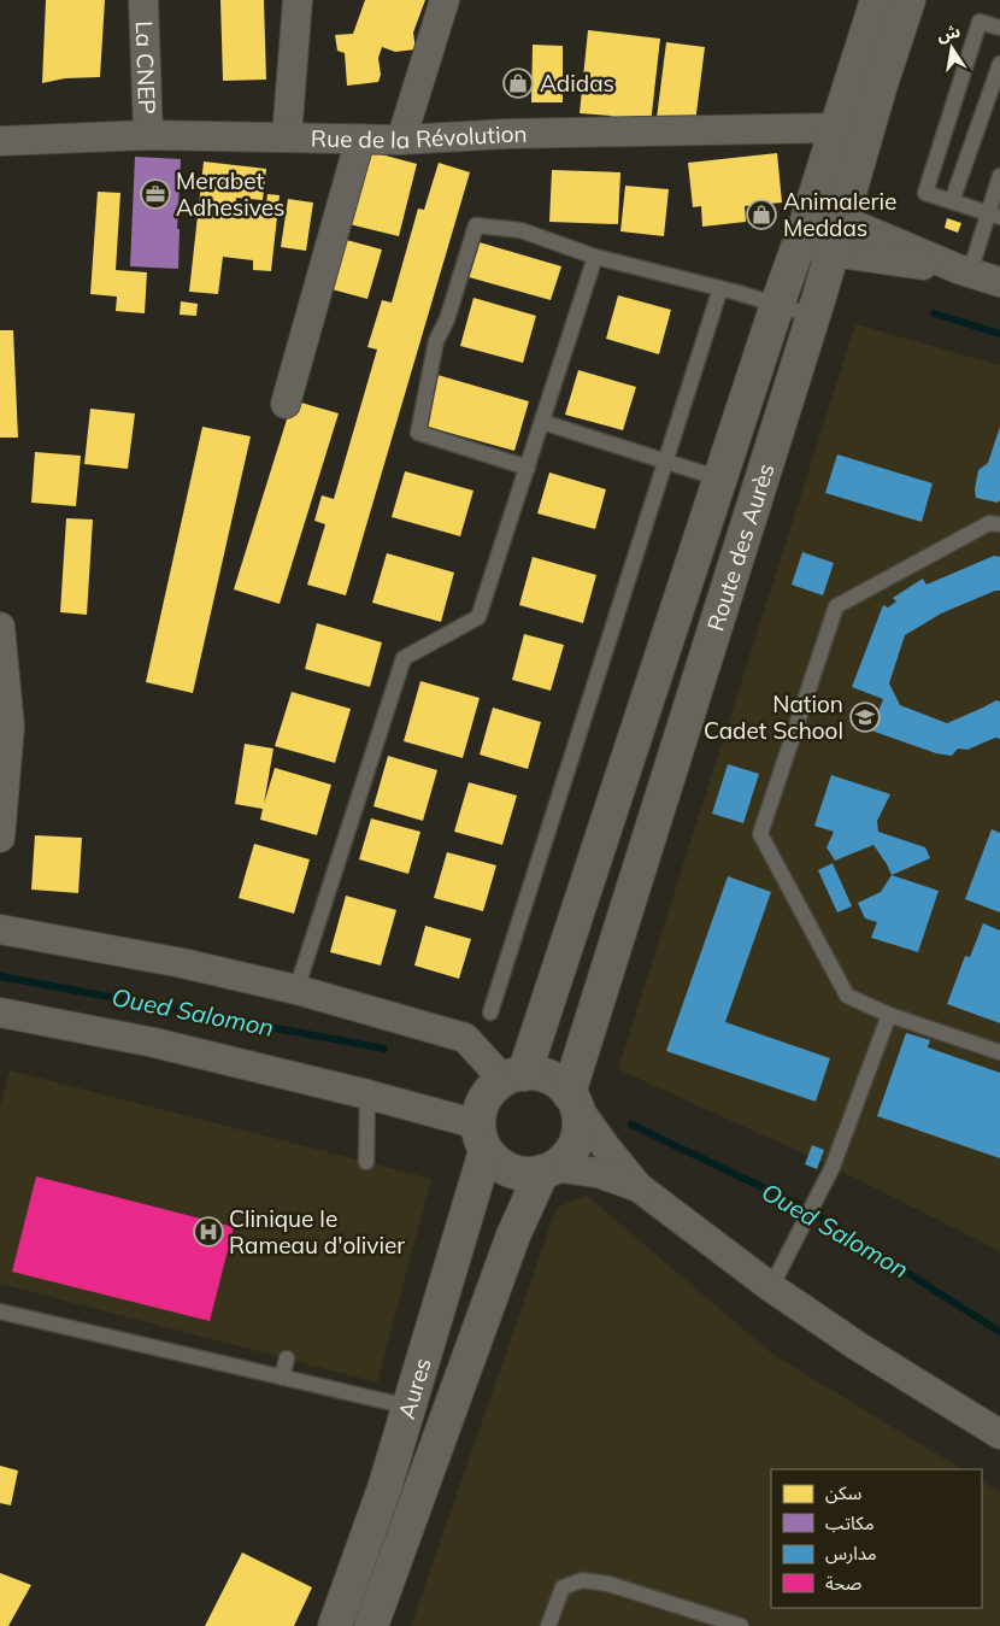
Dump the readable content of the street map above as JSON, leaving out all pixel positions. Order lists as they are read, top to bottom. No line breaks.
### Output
{"streets":{"street":["La CNEP","Rue de la Révolution","Route des Aurès","Aures"]},"crossings":[["La CNEP","Rue de la Révolution"],["Rue de la Révolution","Route des Aurès"],["Route des Aurès","Aures"]],"water":["Oued Salomon"],"places":{"shop":["Adidas","Animalerie Meddas"],"office":["Merabet Adhesives"],"school or university":["Nation Cadet School"],"hospital":["Clinique le Rameau d'olivier"]},"legend":["سكن","مكاتب","مدارس","صحة"],"north":"top"}
